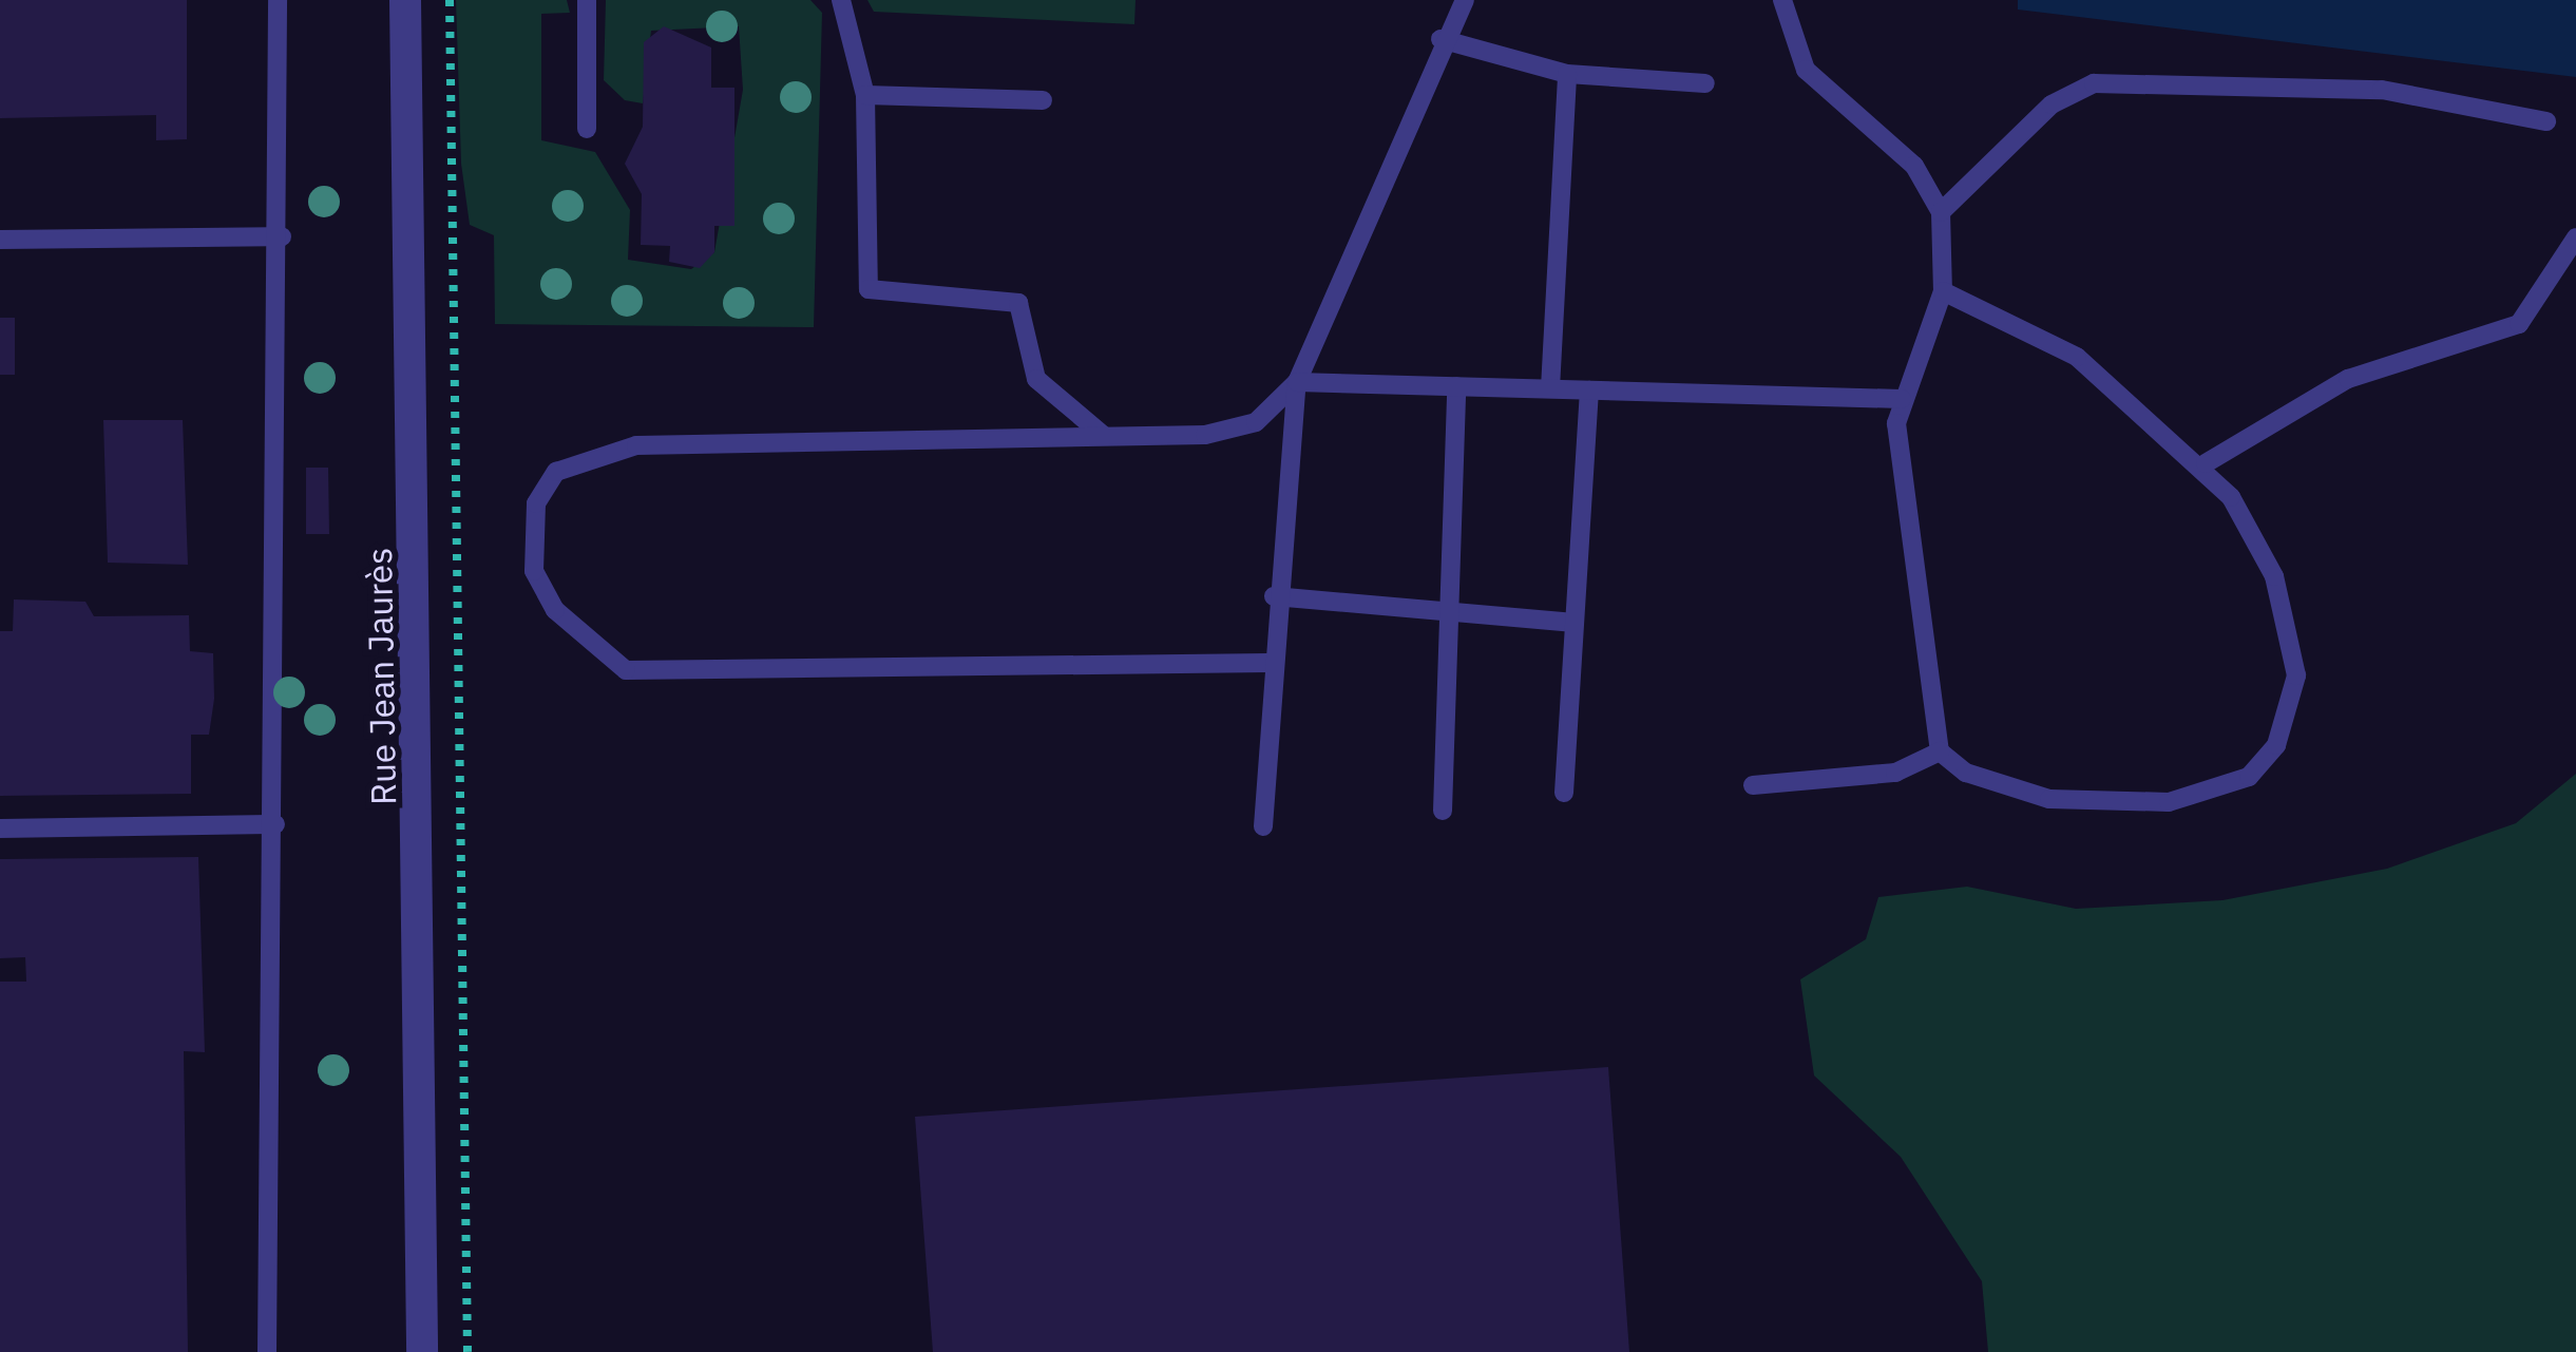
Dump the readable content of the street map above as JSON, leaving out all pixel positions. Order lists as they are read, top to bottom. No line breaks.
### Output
{"streets":{"street":["Rue Jean Jaurès"]}}
